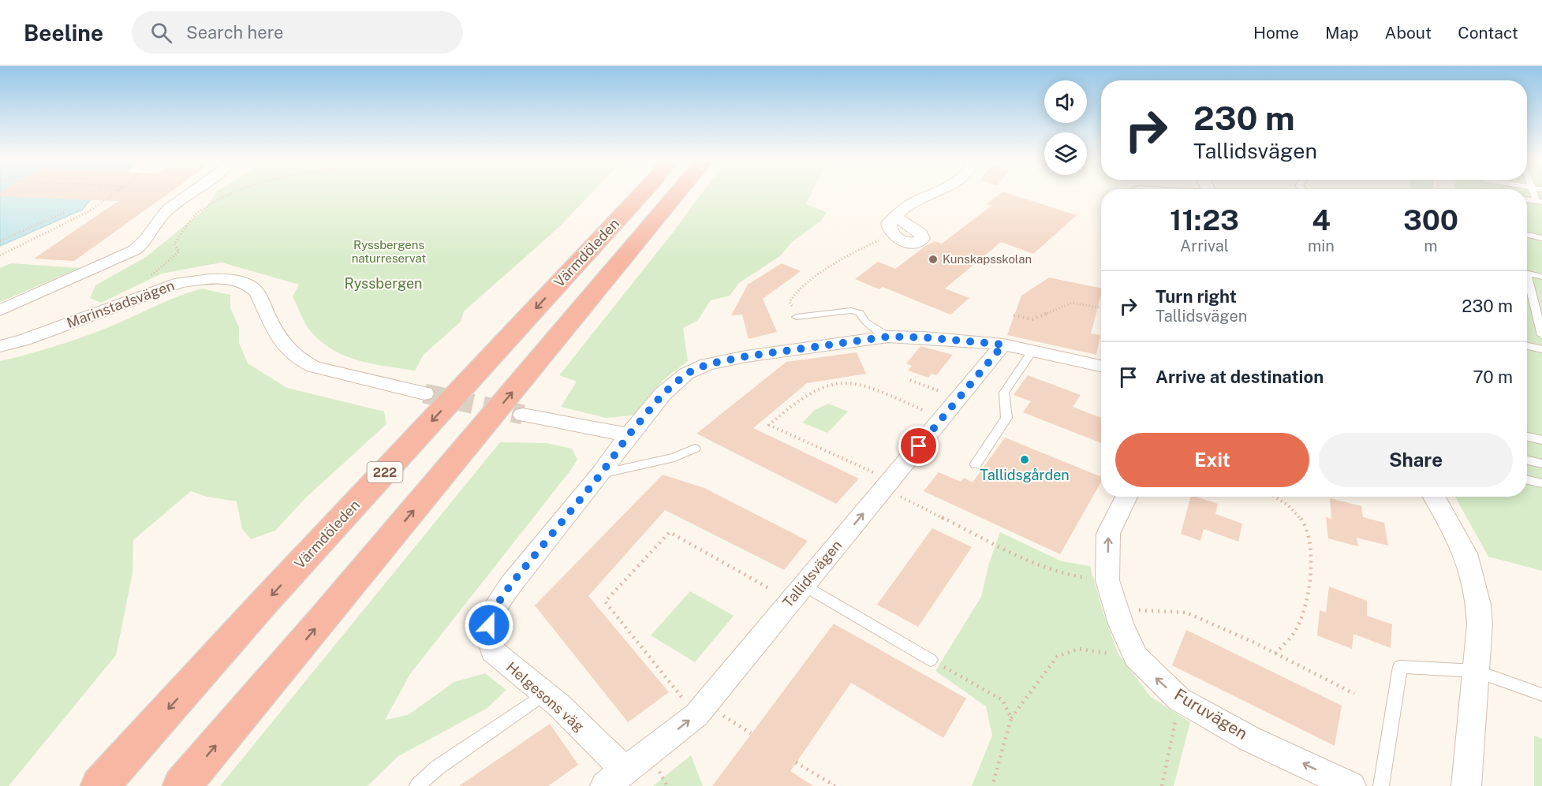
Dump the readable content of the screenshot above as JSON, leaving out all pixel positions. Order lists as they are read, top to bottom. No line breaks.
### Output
{"streets":{"highway":["Värmdöleden","222"],"street":["Marinstadsvägen","Tallidsvägen","Helgesons väg","Furuvägen"]},"crossings":[["Tallidsvägen","Helgesons väg"]],"one_way":["Tallidsvägen","Furuvägen"],"parks":["Ryssbergens naturreservat","Ryssbergen"],"places":["Kunskapsskolan","Tallidsgården"],"page":{"header":"Beeline","search":"Search here","nav":["Home","Map","About","Contact"],"turn":["230 m","Tallidsvägen"],"eta":["11:23","Arrival","4","min","300","m"],"list":[{"name":"Turn right","note":"Tallidsvägen","value":"230 m"},{"name":"Arrive at destination","value":"70 m"}],"buttons":["Exit","Share"]}}
